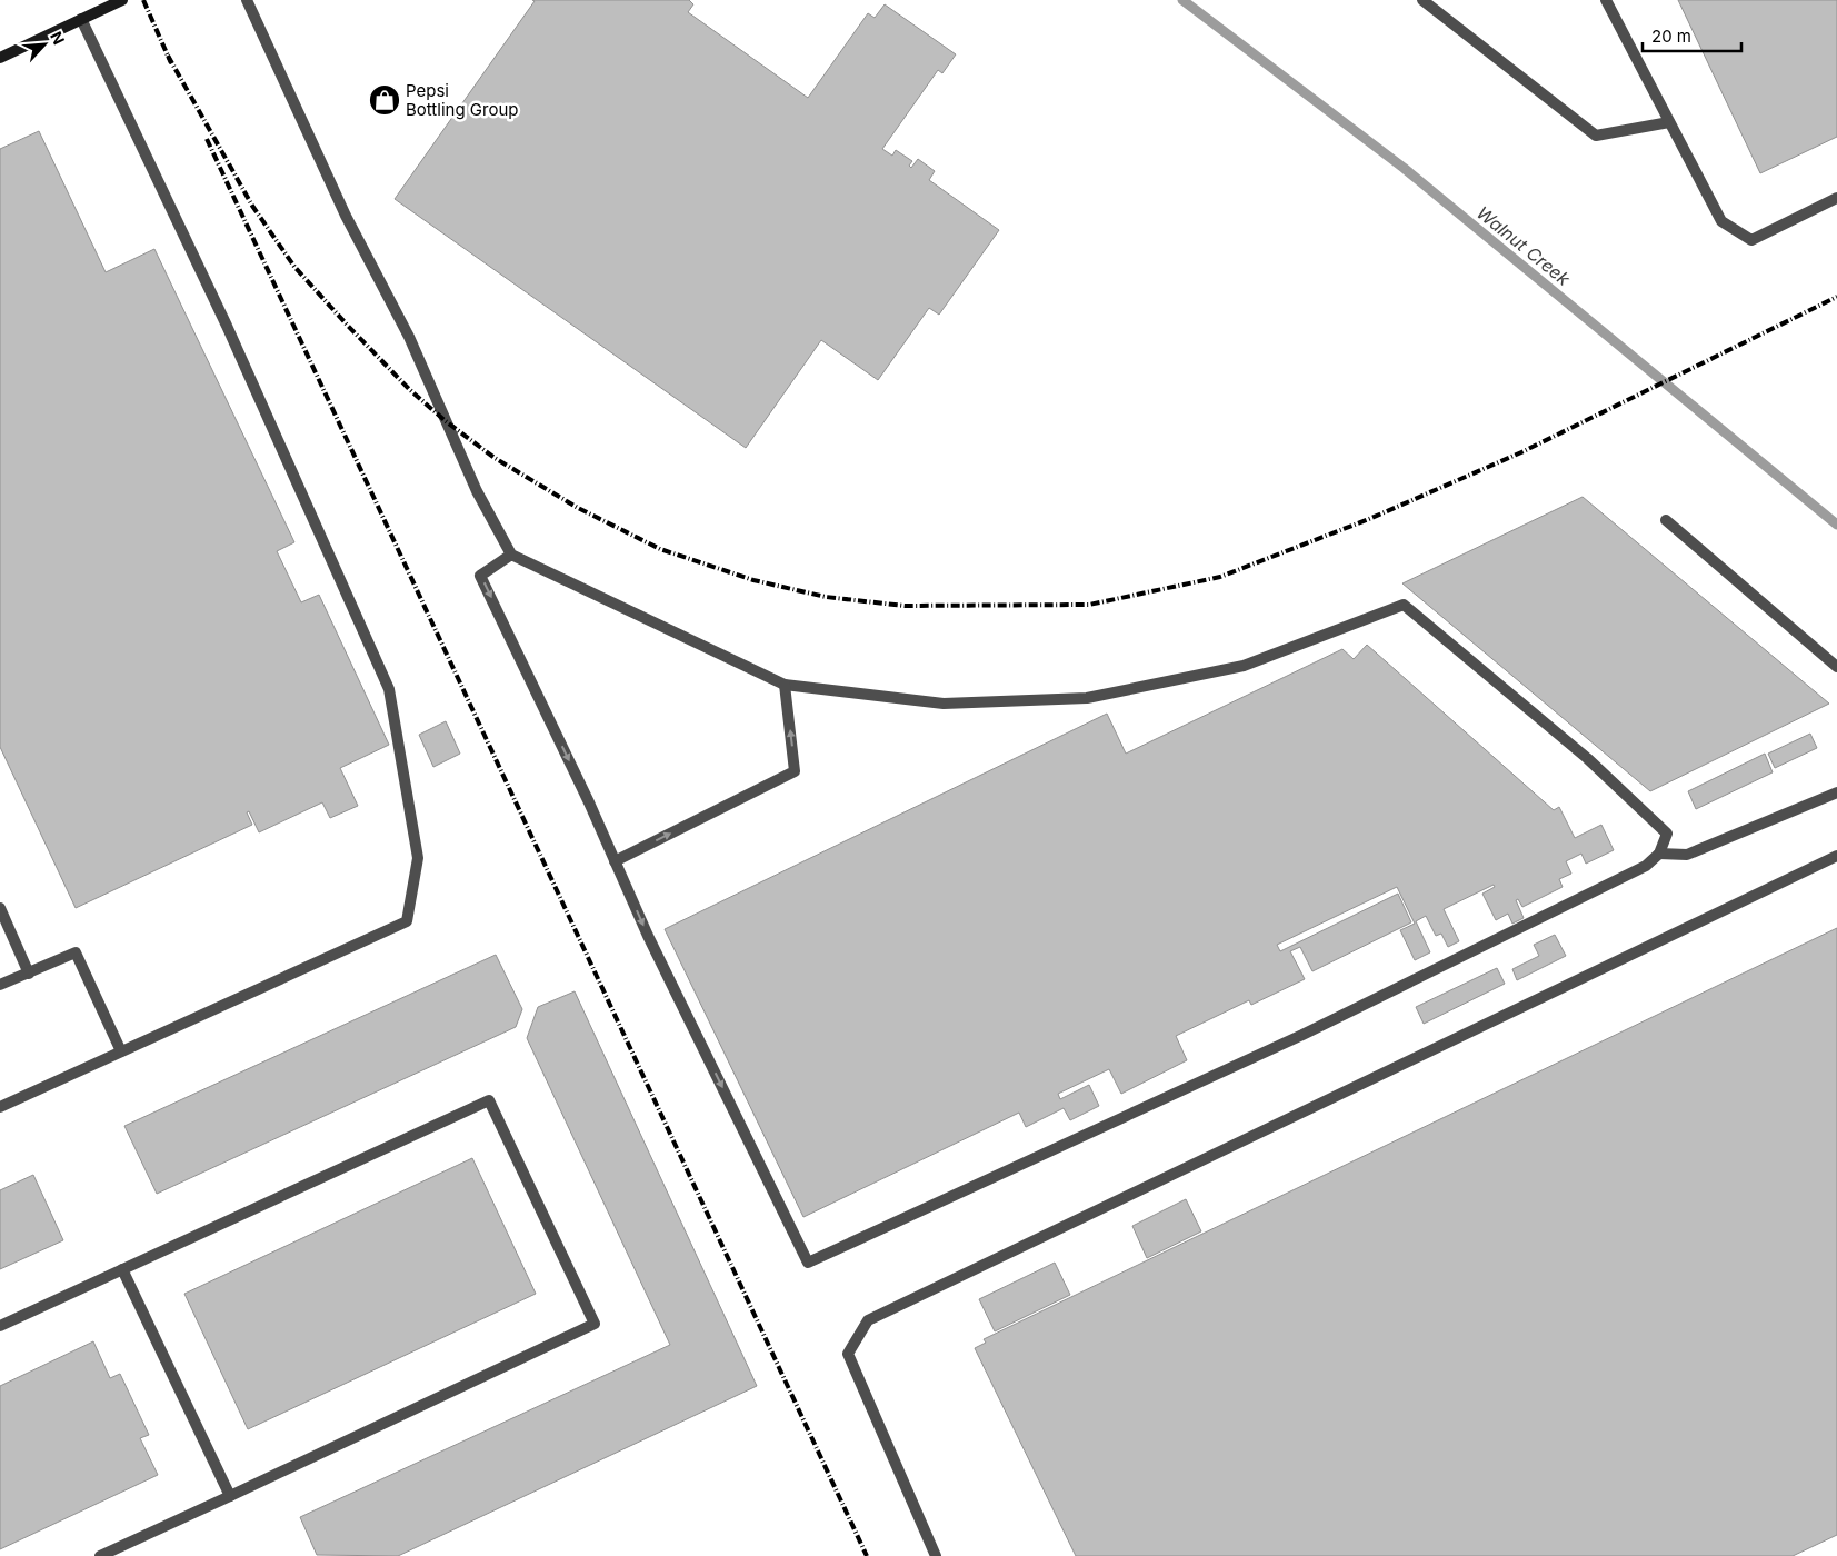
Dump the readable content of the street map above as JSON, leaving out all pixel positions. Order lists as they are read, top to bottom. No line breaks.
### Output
{"water":["Walnut Creek"],"places":{"shop":["Pepsi Bottling Group"]},"scale_bar":"20 m","north":"top right"}
